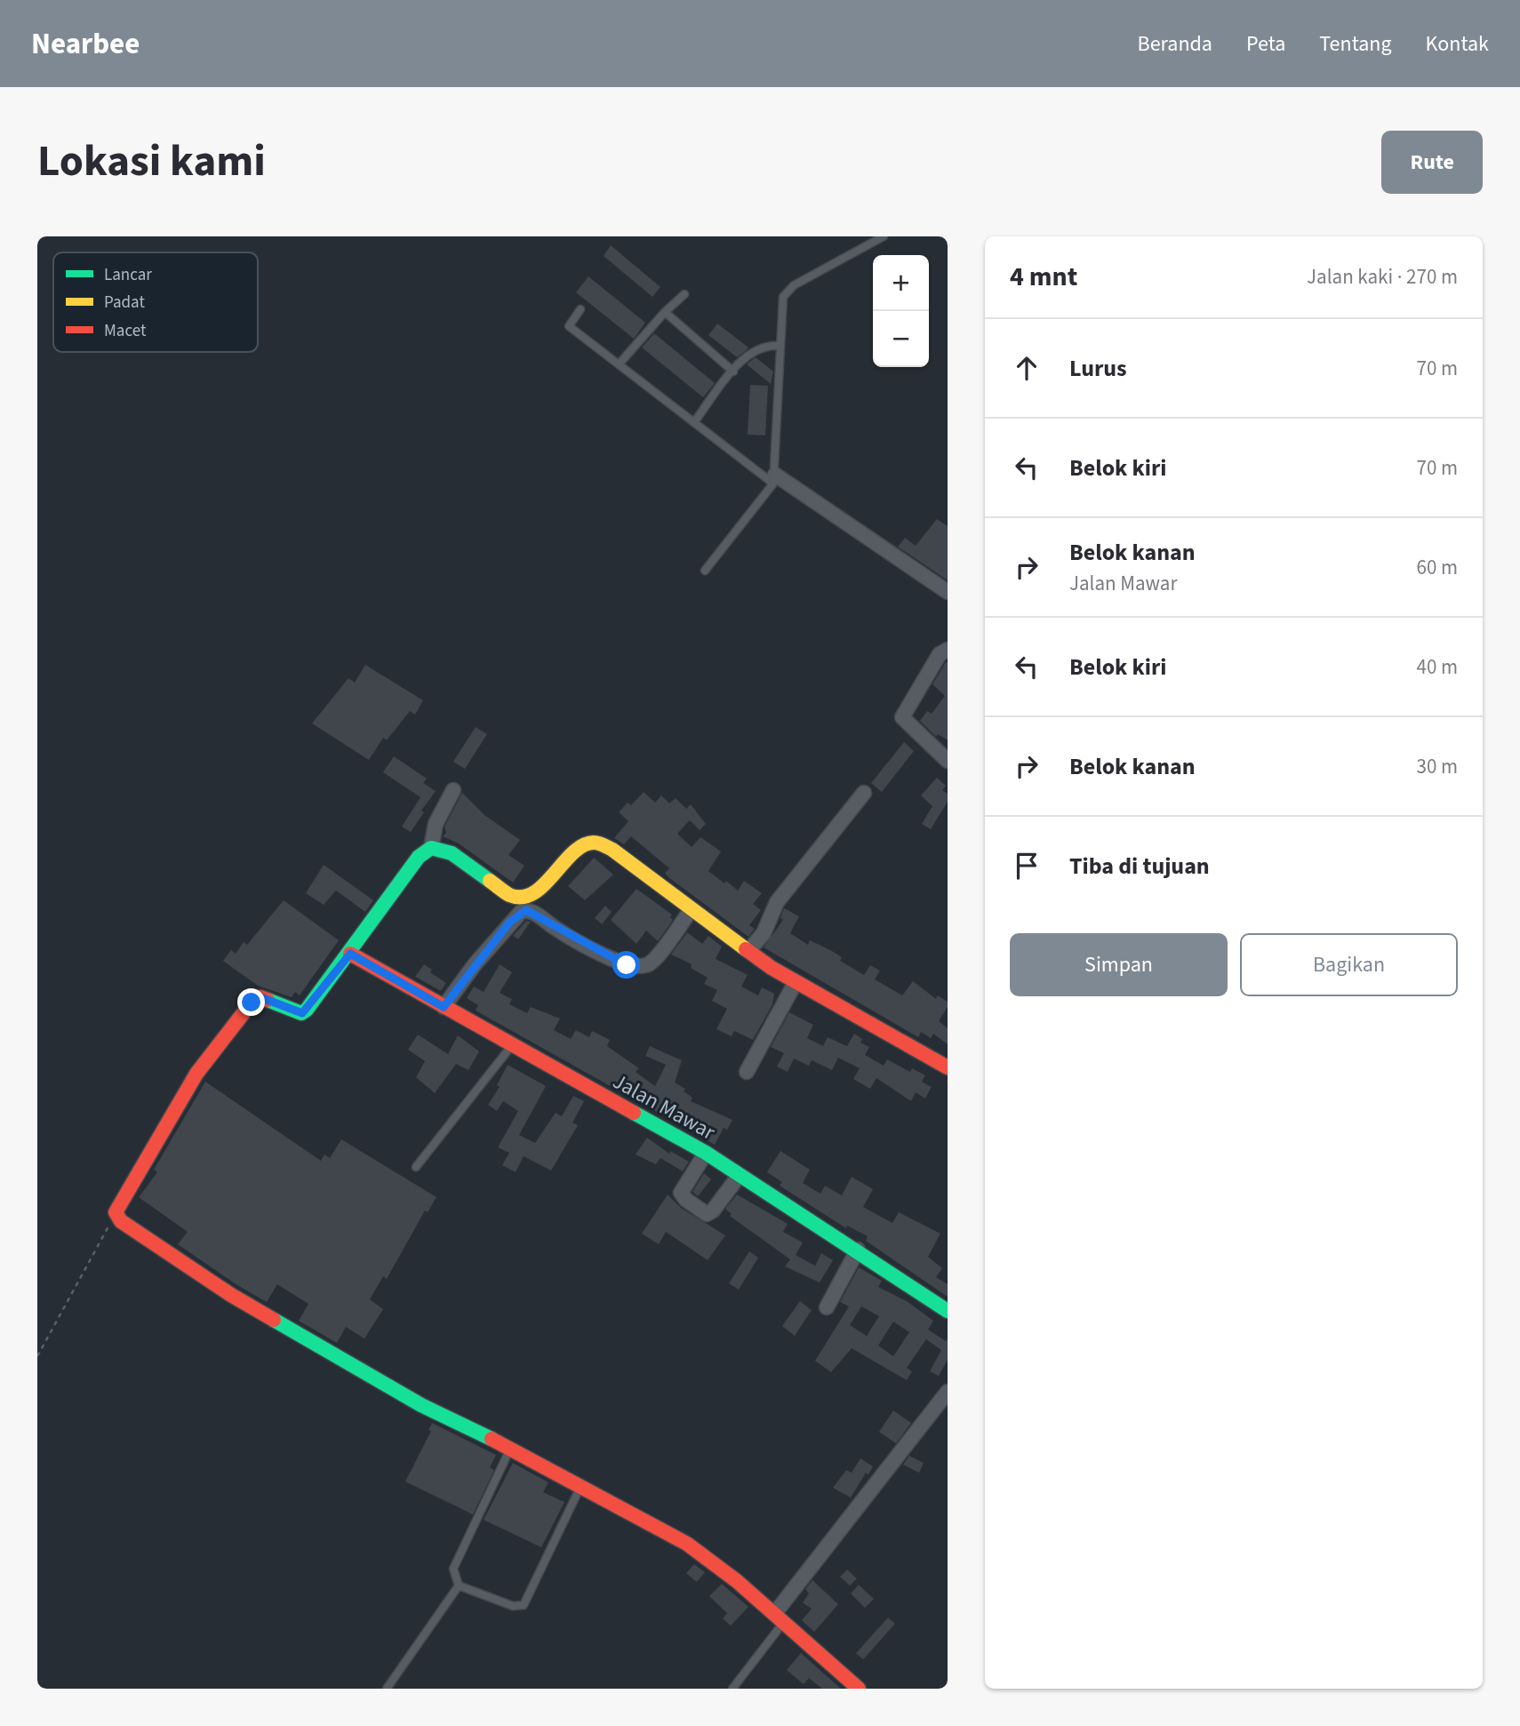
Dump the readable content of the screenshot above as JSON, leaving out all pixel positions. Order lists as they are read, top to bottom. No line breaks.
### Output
{"streets":{"street":["Jalan Mawar"]},"legend":["Lancar","Padat","Macet"],"page":{"header":"Nearbee","nav":["Beranda","Peta","Tentang","Kontak"],"title":"Lokasi kami","buttons":["Rute",["Simpan","Bagikan"]],"heading":["4 mnt","Jalan kaki · 270 m"],"map_buttons":["+","−"],"list":[["Lurus","70 m"],["Belok kiri","70 m"],["Belok kanan","Jalan Mawar","60 m"],["Belok kiri","40 m"],["Belok kanan","30 m"],"Tiba di tujuan"]}}
